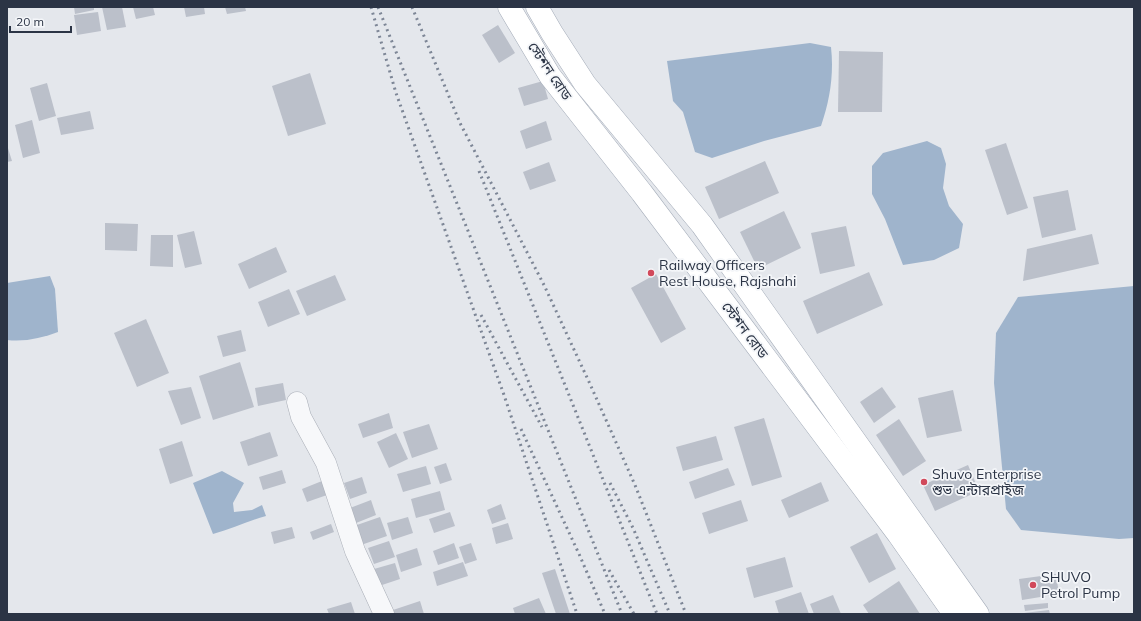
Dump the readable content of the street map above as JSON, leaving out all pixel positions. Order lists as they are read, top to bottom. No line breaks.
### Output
{"streets":{"main road":["স্টেশন রোড"]},"places":["Railway Officers Rest House, Rajshahi","Shuvo Enterprise শুভ এন্টারপ্রাইজ","SHUVO Petrol Pump"],"scale_bar":"20 m"}
